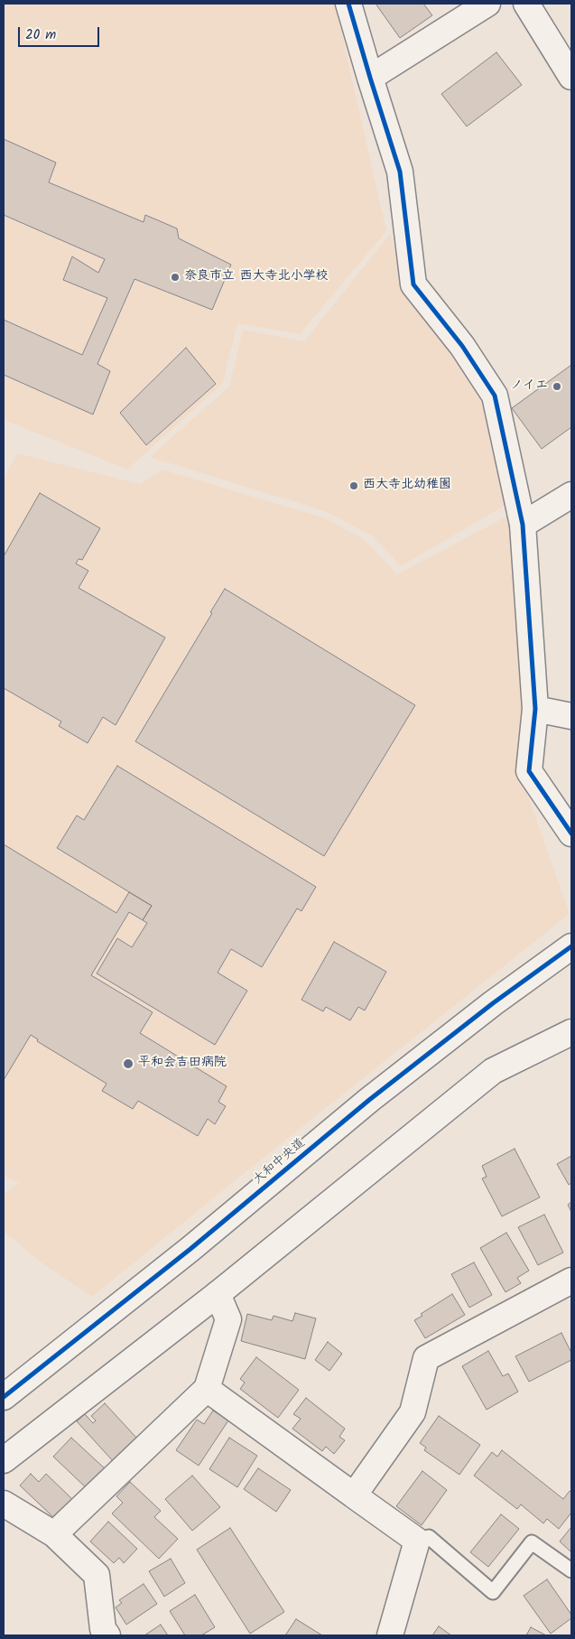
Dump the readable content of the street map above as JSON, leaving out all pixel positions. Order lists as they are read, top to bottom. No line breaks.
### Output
{"streets":{"street":["大和中央道"]},"places":["奈良市立 西大寺北小学校","ノイエ","西大寺北幼稚園","平和会吉田病院"],"scale_bar":"20 m"}
